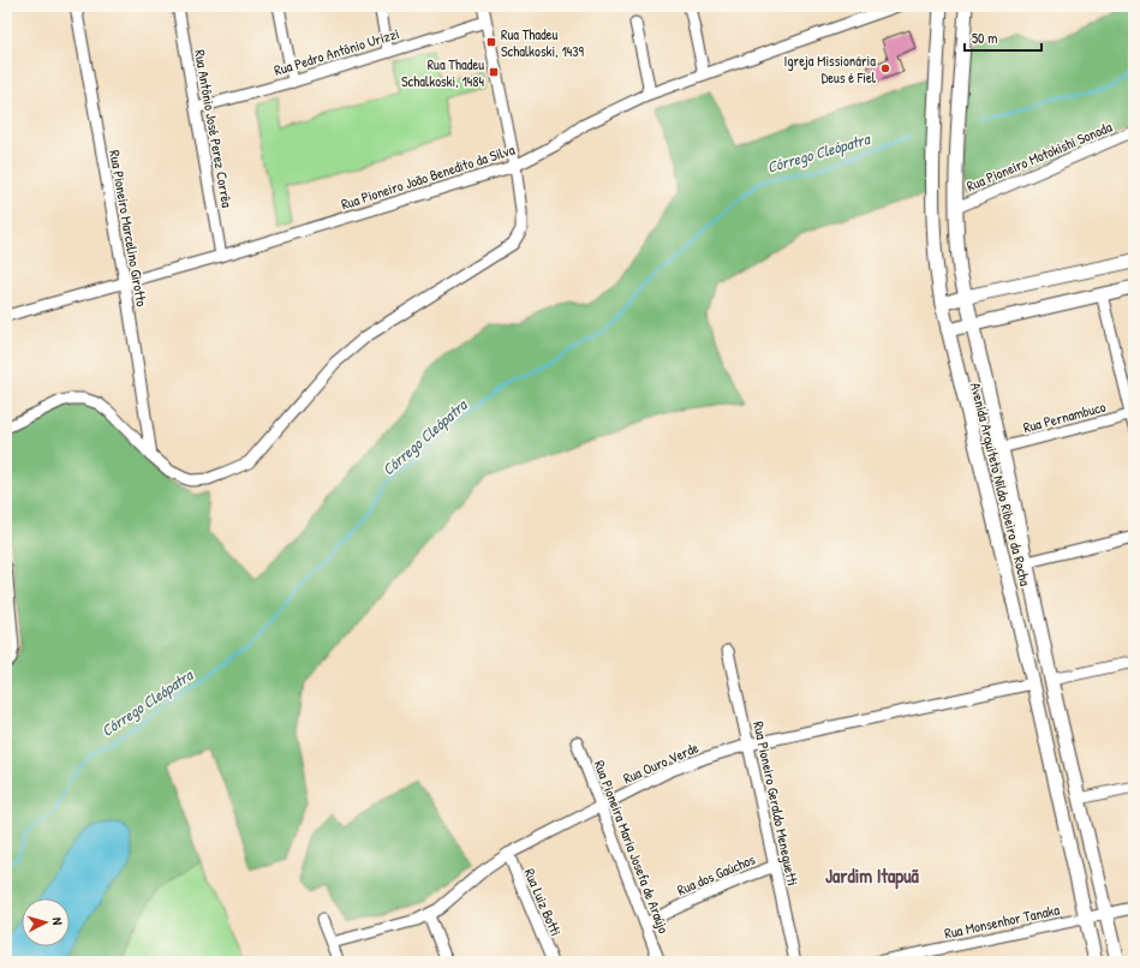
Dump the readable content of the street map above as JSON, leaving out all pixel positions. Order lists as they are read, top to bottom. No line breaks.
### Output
{"streets":{"main road":["Avenida Arquiteto Nildo Ribeiro da Rocha"],"street":["Rua Pedro Antônio Urizzi","Rua Antônio José Perez Corrêa","Rua Pioneiro Motokishi Sonoda","Rua Pioneiro João Benedito da Silva","Rua Pioneiro Marcelino Girotto","Rua Pernambuco","Rua Ouro Verde","Rua Pioneiro Geraldo Meneguetti","Rua Pioneira Maria Josefa de Araújo","Rua dos Gaúchos","Rua Luiz Botti","Rua Monsenhor Tanaka"]},"crossings":[["Rua Pedro Antônio Urizzi","Rua Antônio José Perez Corrêa"],["Rua Antônio José Perez Corrêa","Rua Pioneiro João Benedito da Silva"],["Rua Pioneiro Motokishi Sonoda","Avenida Arquiteto Nildo Ribeiro da Rocha"],["Rua Pioneiro João Benedito da Silva","Rua Pioneiro Marcelino Girotto"],["Rua Pernambuco","Avenida Arquiteto Nildo Ribeiro da Rocha"],["Avenida Arquiteto Nildo Ribeiro da Rocha","Rua Ouro Verde"],["Avenida Arquiteto Nildo Ribeiro da Rocha","Rua Monsenhor Tanaka"],["Rua Ouro Verde","Rua Pioneiro Geraldo Meneguetti"],["Rua Ouro Verde","Rua Pioneira Maria Josefa de Araújo"],["Rua Ouro Verde","Rua Luiz Botti"],["Rua Pioneiro Geraldo Meneguetti","Rua dos Gaúchos"],["Rua Pioneira Maria Josefa de Araújo","Rua dos Gaúchos"]],"districts":["Jardim Itapuã"],"water":["Córrego Cleópatra"],"places":{"transit":["Rua Thadeu Schalkoski, 1439","Rua Thadeu Schalkoski, 1484"],"other":["Igreja Missionária Deus é Fiel"]},"scale_bar":"50 m","north":"right"}
